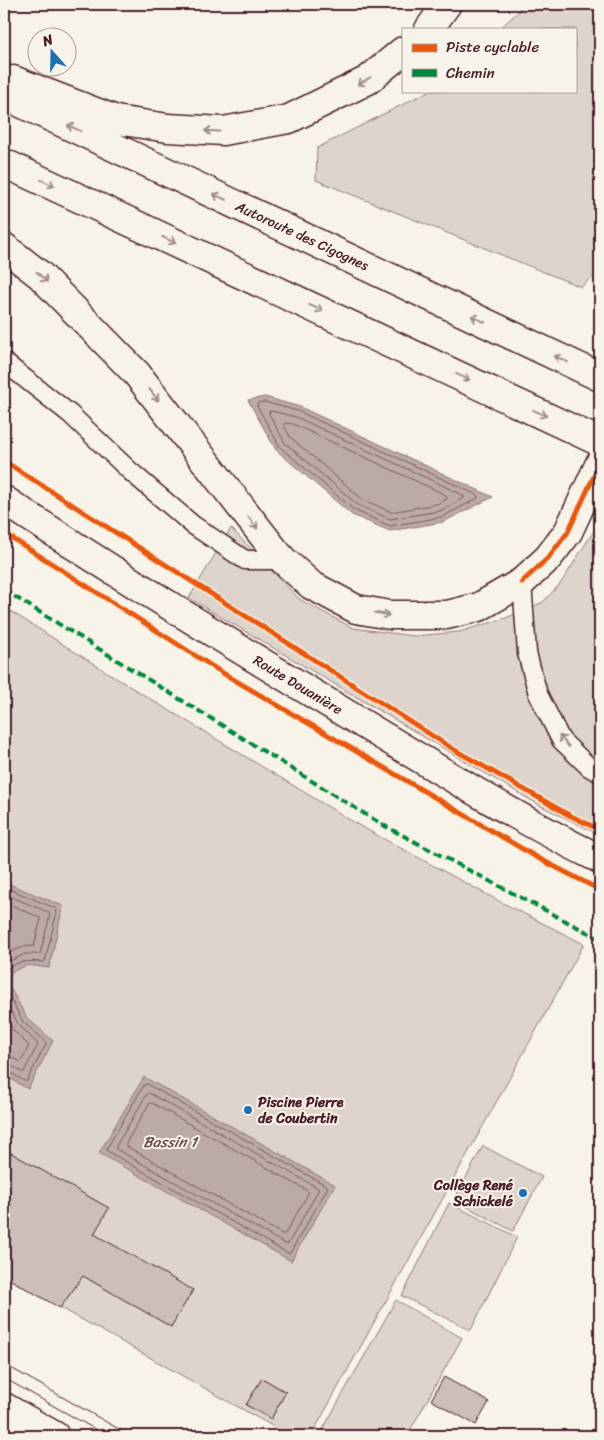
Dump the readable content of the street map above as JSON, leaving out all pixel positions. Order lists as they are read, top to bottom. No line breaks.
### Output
{"streets":{"main road":["Autoroute des Cigognes","Route Douanière"]},"water":["Bassin 1"],"places":["Piscine Pierre de Coubertin","Collège René Schickelé"],"legend":["Piste cyclable","Chemin"],"north":"top"}
